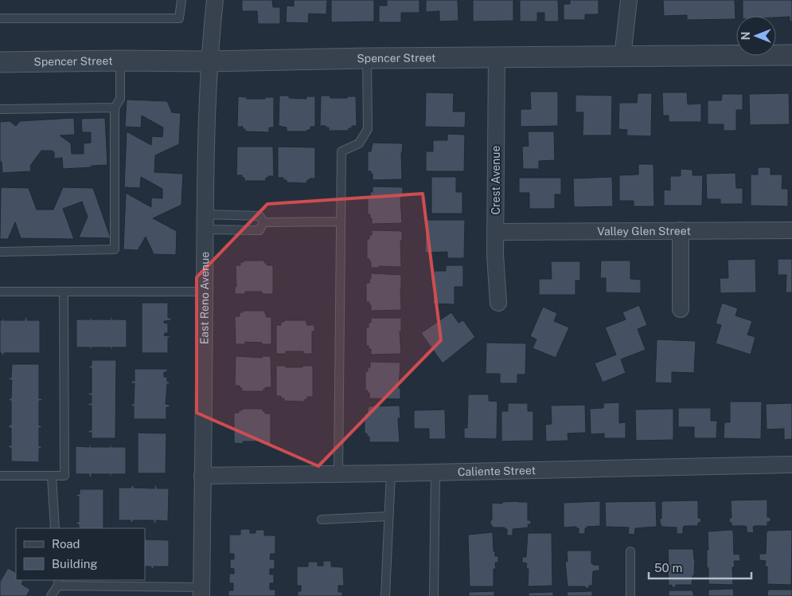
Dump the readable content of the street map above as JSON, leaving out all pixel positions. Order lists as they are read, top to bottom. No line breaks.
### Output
{"streets":{"street":["Spencer Street","Crest Avenue","Valley Glen Street","East Reno Avenue","Caliente Street"]},"crossings":[["Spencer Street","Crest Avenue"],["Spencer Street","East Reno Avenue"],["Crest Avenue","Valley Glen Street"],["East Reno Avenue","Caliente Street"]],"legend":["Road","Building"],"scale_bar":"50 m","north":"left"}
